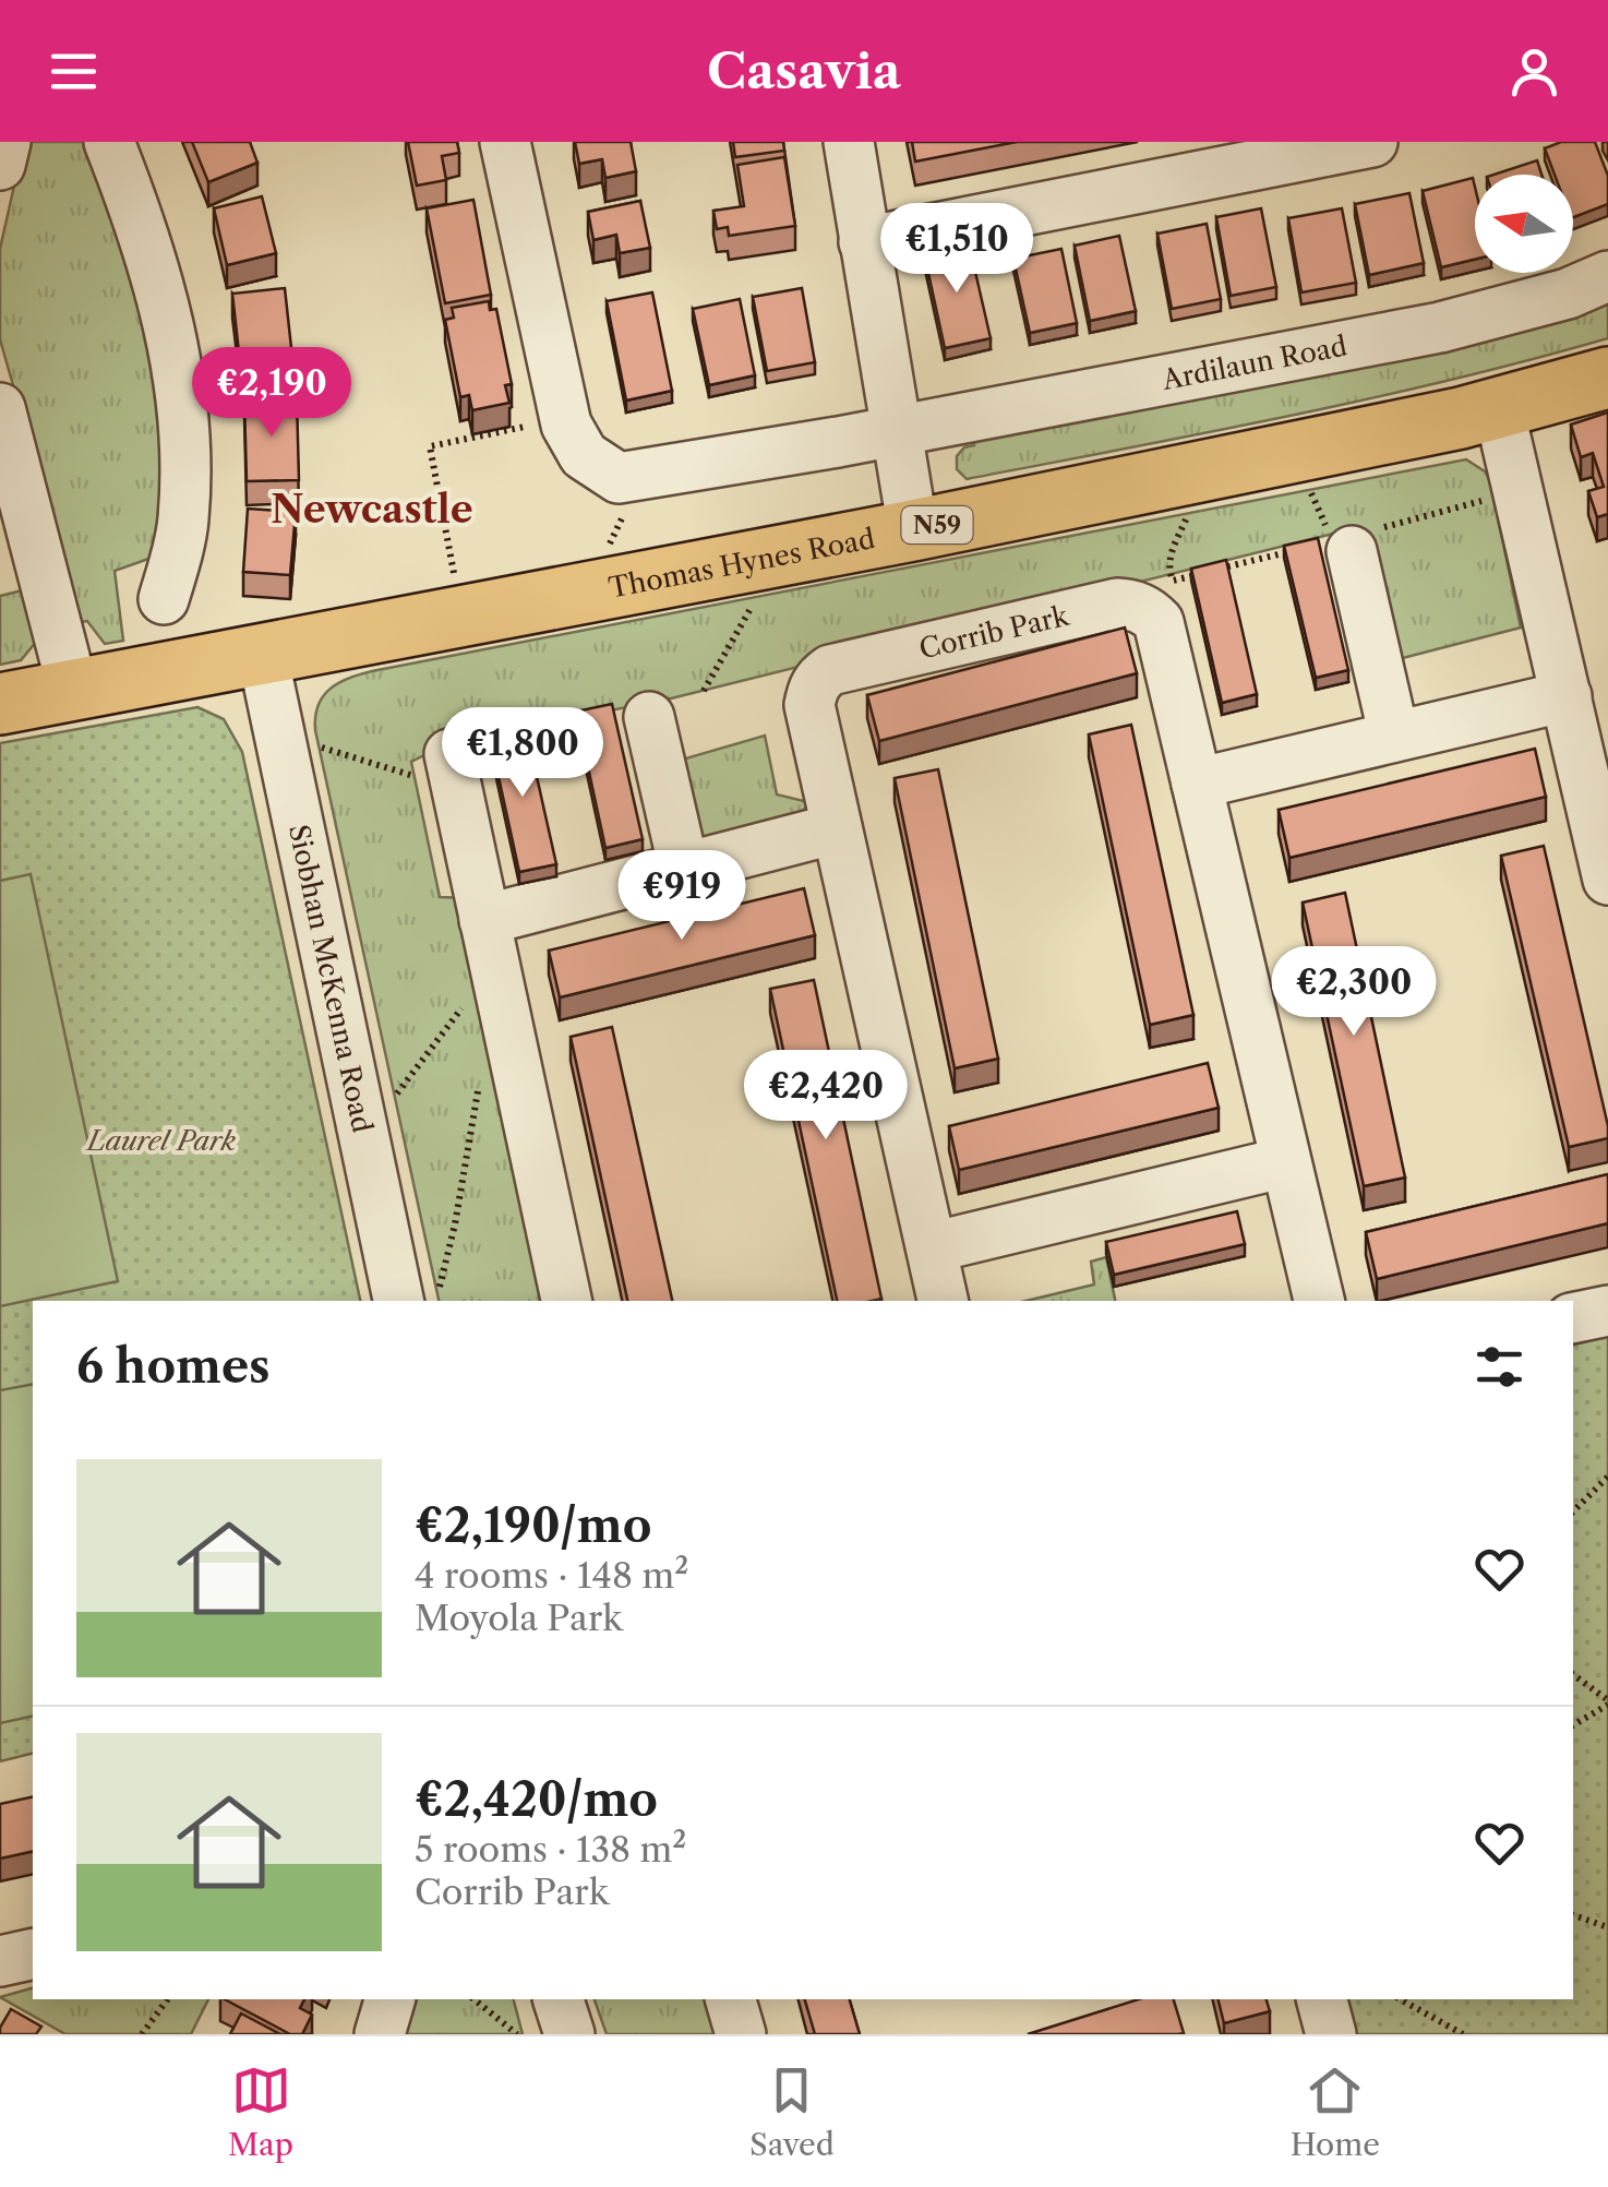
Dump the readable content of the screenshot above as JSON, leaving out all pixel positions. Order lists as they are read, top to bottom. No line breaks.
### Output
{"streets":{"main road":["N59","Thomas Hynes Road"],"street":["Ardilaun Road","Corrib Park","Siobhan McKenna Road"]},"crossings":[["Thomas Hynes Road","Siobhan McKenna Road"]],"districts":["Newcastle"],"parks":["Laurel Park"],"north":"left","page":{"header":"Casavia","price":["€1,510","€2,190","€1,800","€919","€2,300","€2,420"],"heading":"6 homes","list":[{"name":"€2,190/mo","note":"4 rooms · 148 m² · Moyola Park"},{"name":"€2,420/mo","note":"5 rooms · 138 m² · Corrib Park"}],"tabs":["Map","Saved","Home"]}}
